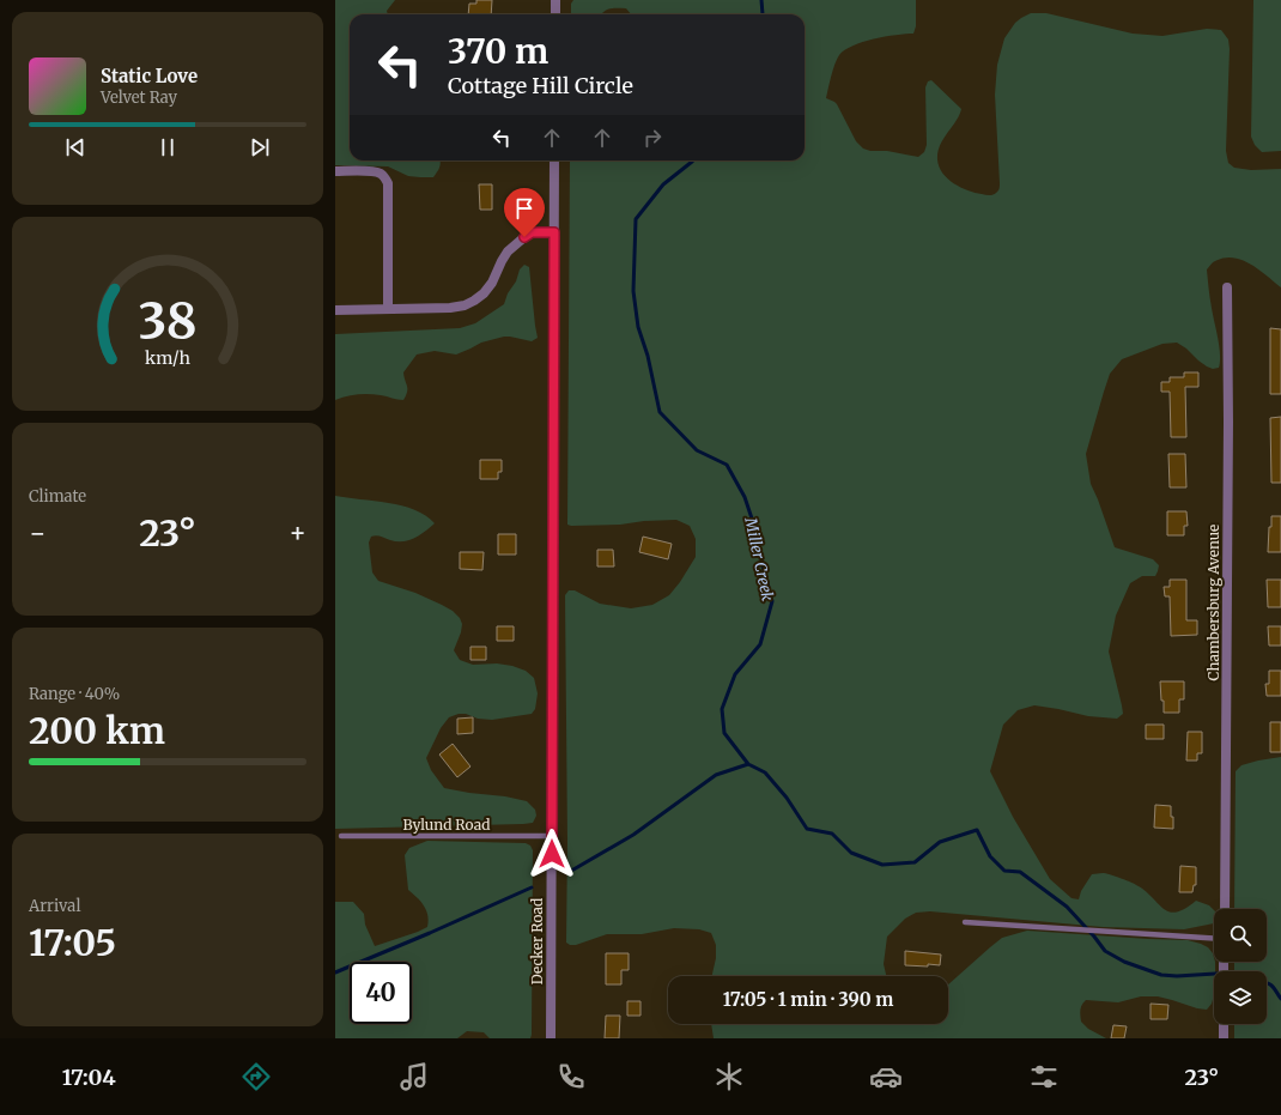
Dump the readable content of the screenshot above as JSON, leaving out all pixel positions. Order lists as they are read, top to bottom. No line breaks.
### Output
{"streets":{"street":["Chambersburg Avenue","Decker Road"],"lane":["Bylund Road"]},"crossings":[["Bylund Road","Decker Road"]],"water":["Miller Creek"],"page":{"turn":["370 m","Cottage Hill Circle"],"song":["Static Love","Velvet Ray"],"tile":["Climate",["Range · 40%","200 km"],["Arrival","17:05"]],"heat":["−","23°","+"],"limit":"40","trip":"17:05 · 1 min · 390 m","tabs":["17:04","23°"],"gauge":["38","km/h"]}}
